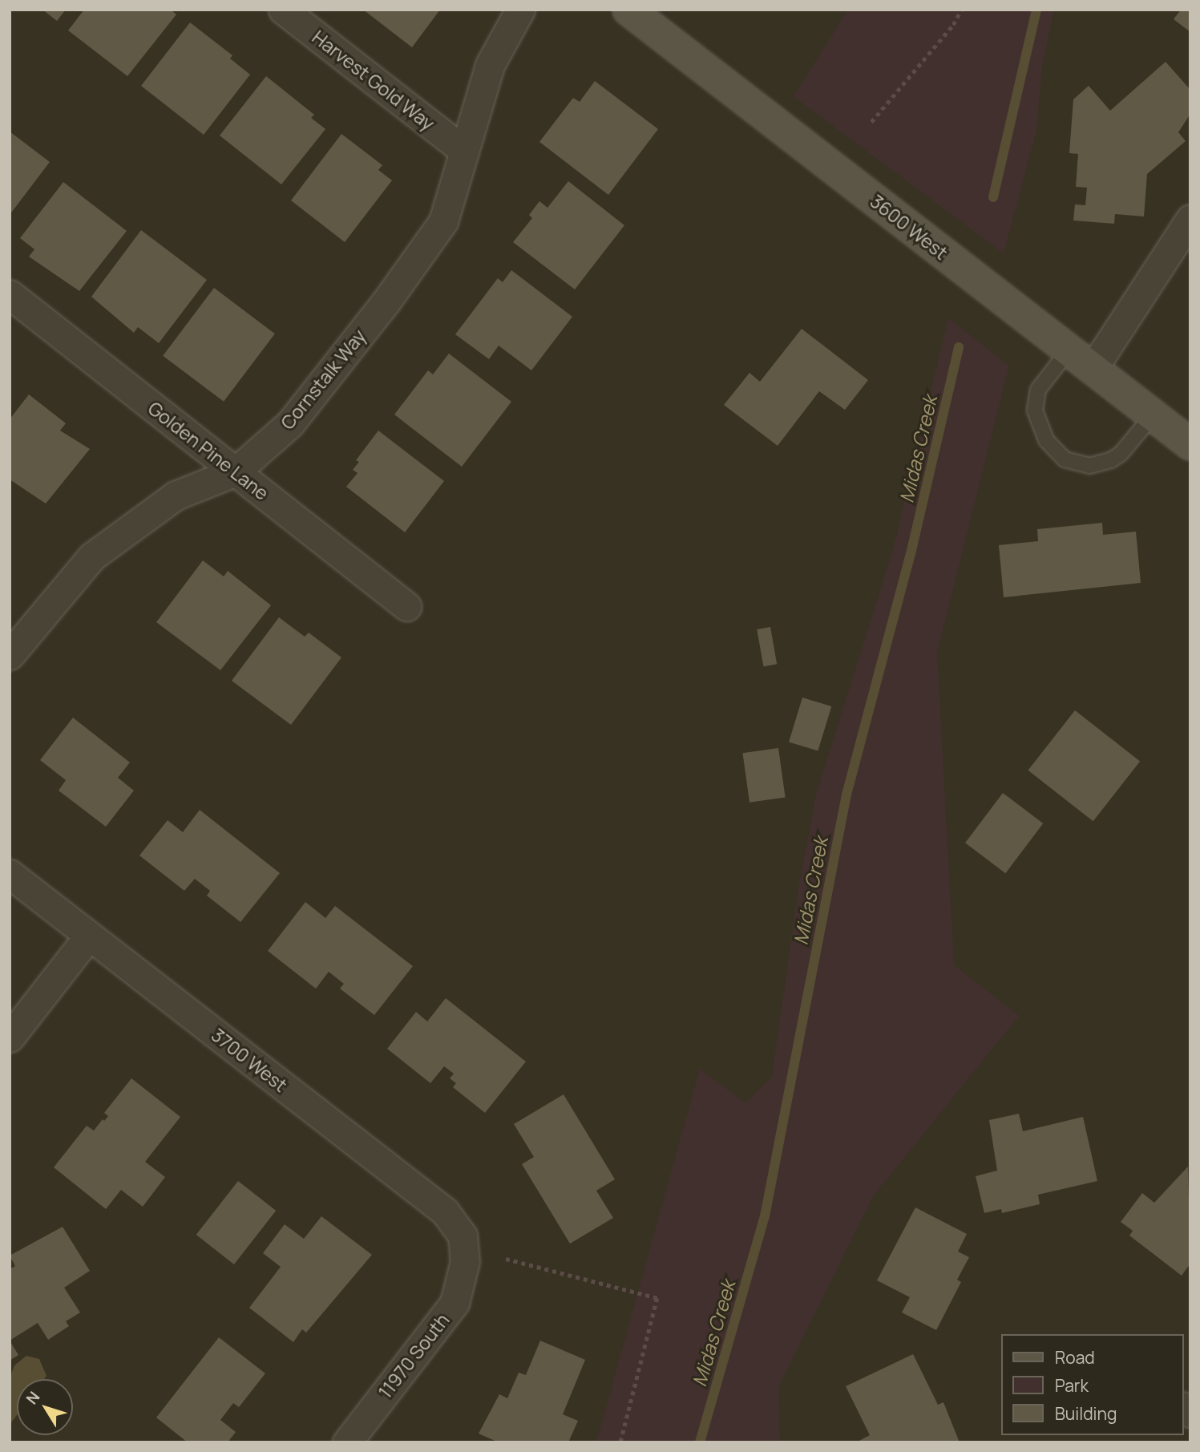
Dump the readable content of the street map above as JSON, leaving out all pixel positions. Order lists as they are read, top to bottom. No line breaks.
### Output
{"streets":{"main road":["3600 West"],"street":["Harvest Gold Way","Cornstalk Way","Golden Pine Lane","3700 West","11970 South"]},"crossings":[["Harvest Gold Way","Cornstalk Way"],["Cornstalk Way","Golden Pine Lane"],["3700 West","11970 South"]],"water":["Midas Creek"],"legend":["Road","Park","Building"],"north":"top left"}
